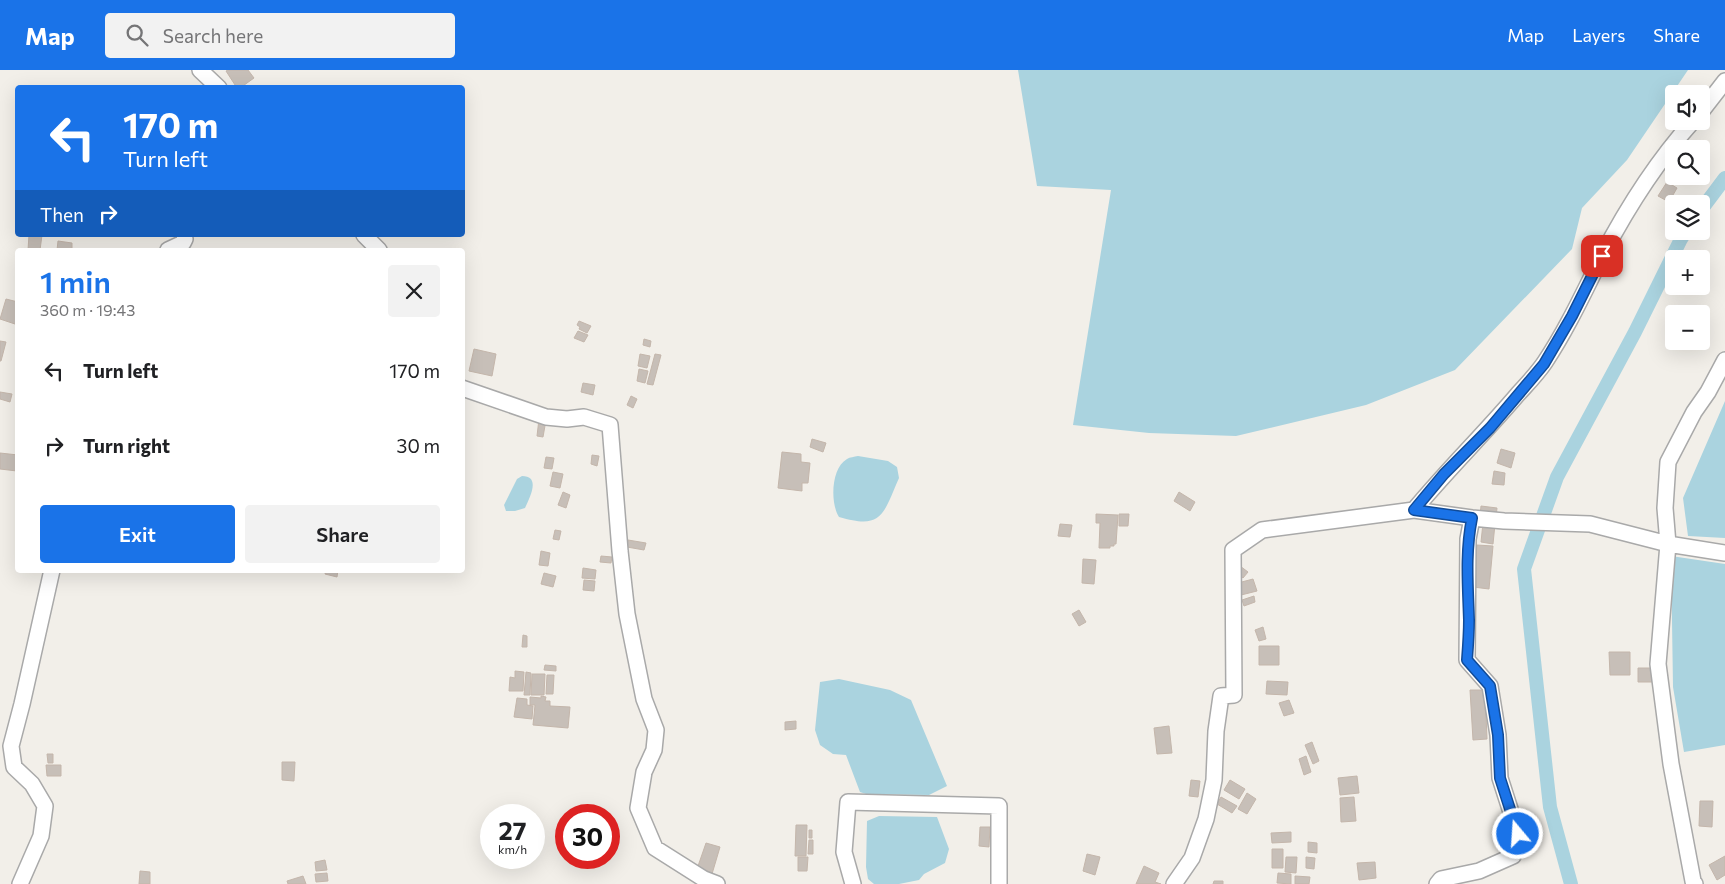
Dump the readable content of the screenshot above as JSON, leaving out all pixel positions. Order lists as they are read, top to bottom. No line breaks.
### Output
{"page":{"header":"Map","search":"Search here","nav":["Map","Layers","Share"],"map_buttons":["+","−"],"turn":["170 m","Turn left"],"then":"Then","heading":["1 min","360 m · 19:43"],"list":[{"name":"Turn left","value":"170 m"},{"name":"Turn right","value":"30 m"}],"buttons":["Exit","Share"],"speed":"27 km/h","limit":"30"}}
